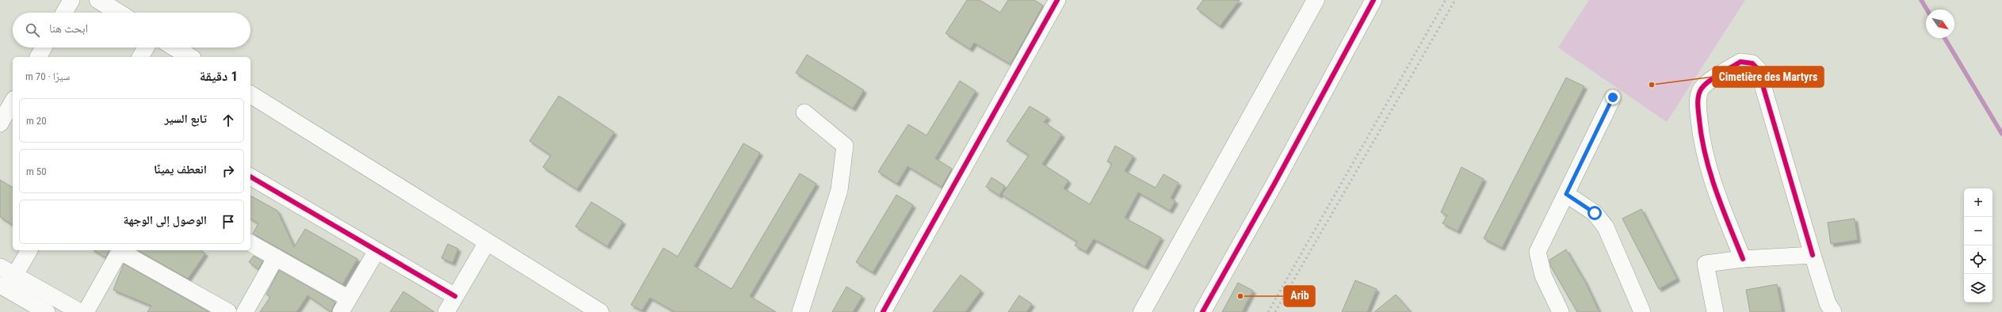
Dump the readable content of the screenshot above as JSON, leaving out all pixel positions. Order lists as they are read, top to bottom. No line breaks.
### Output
{"places":["Cimetière des Martyrs","Arib"],"north":"bottom right","page":{"search":"ابحث هنا","heading":["1 دقيقة","سيرًا · 70 m"],"list":[["تابع السير","20 m"],["انعطف يمينًا","50 m"],"الوصول إلى الوجهة"],"map_buttons":["+","−"]}}
